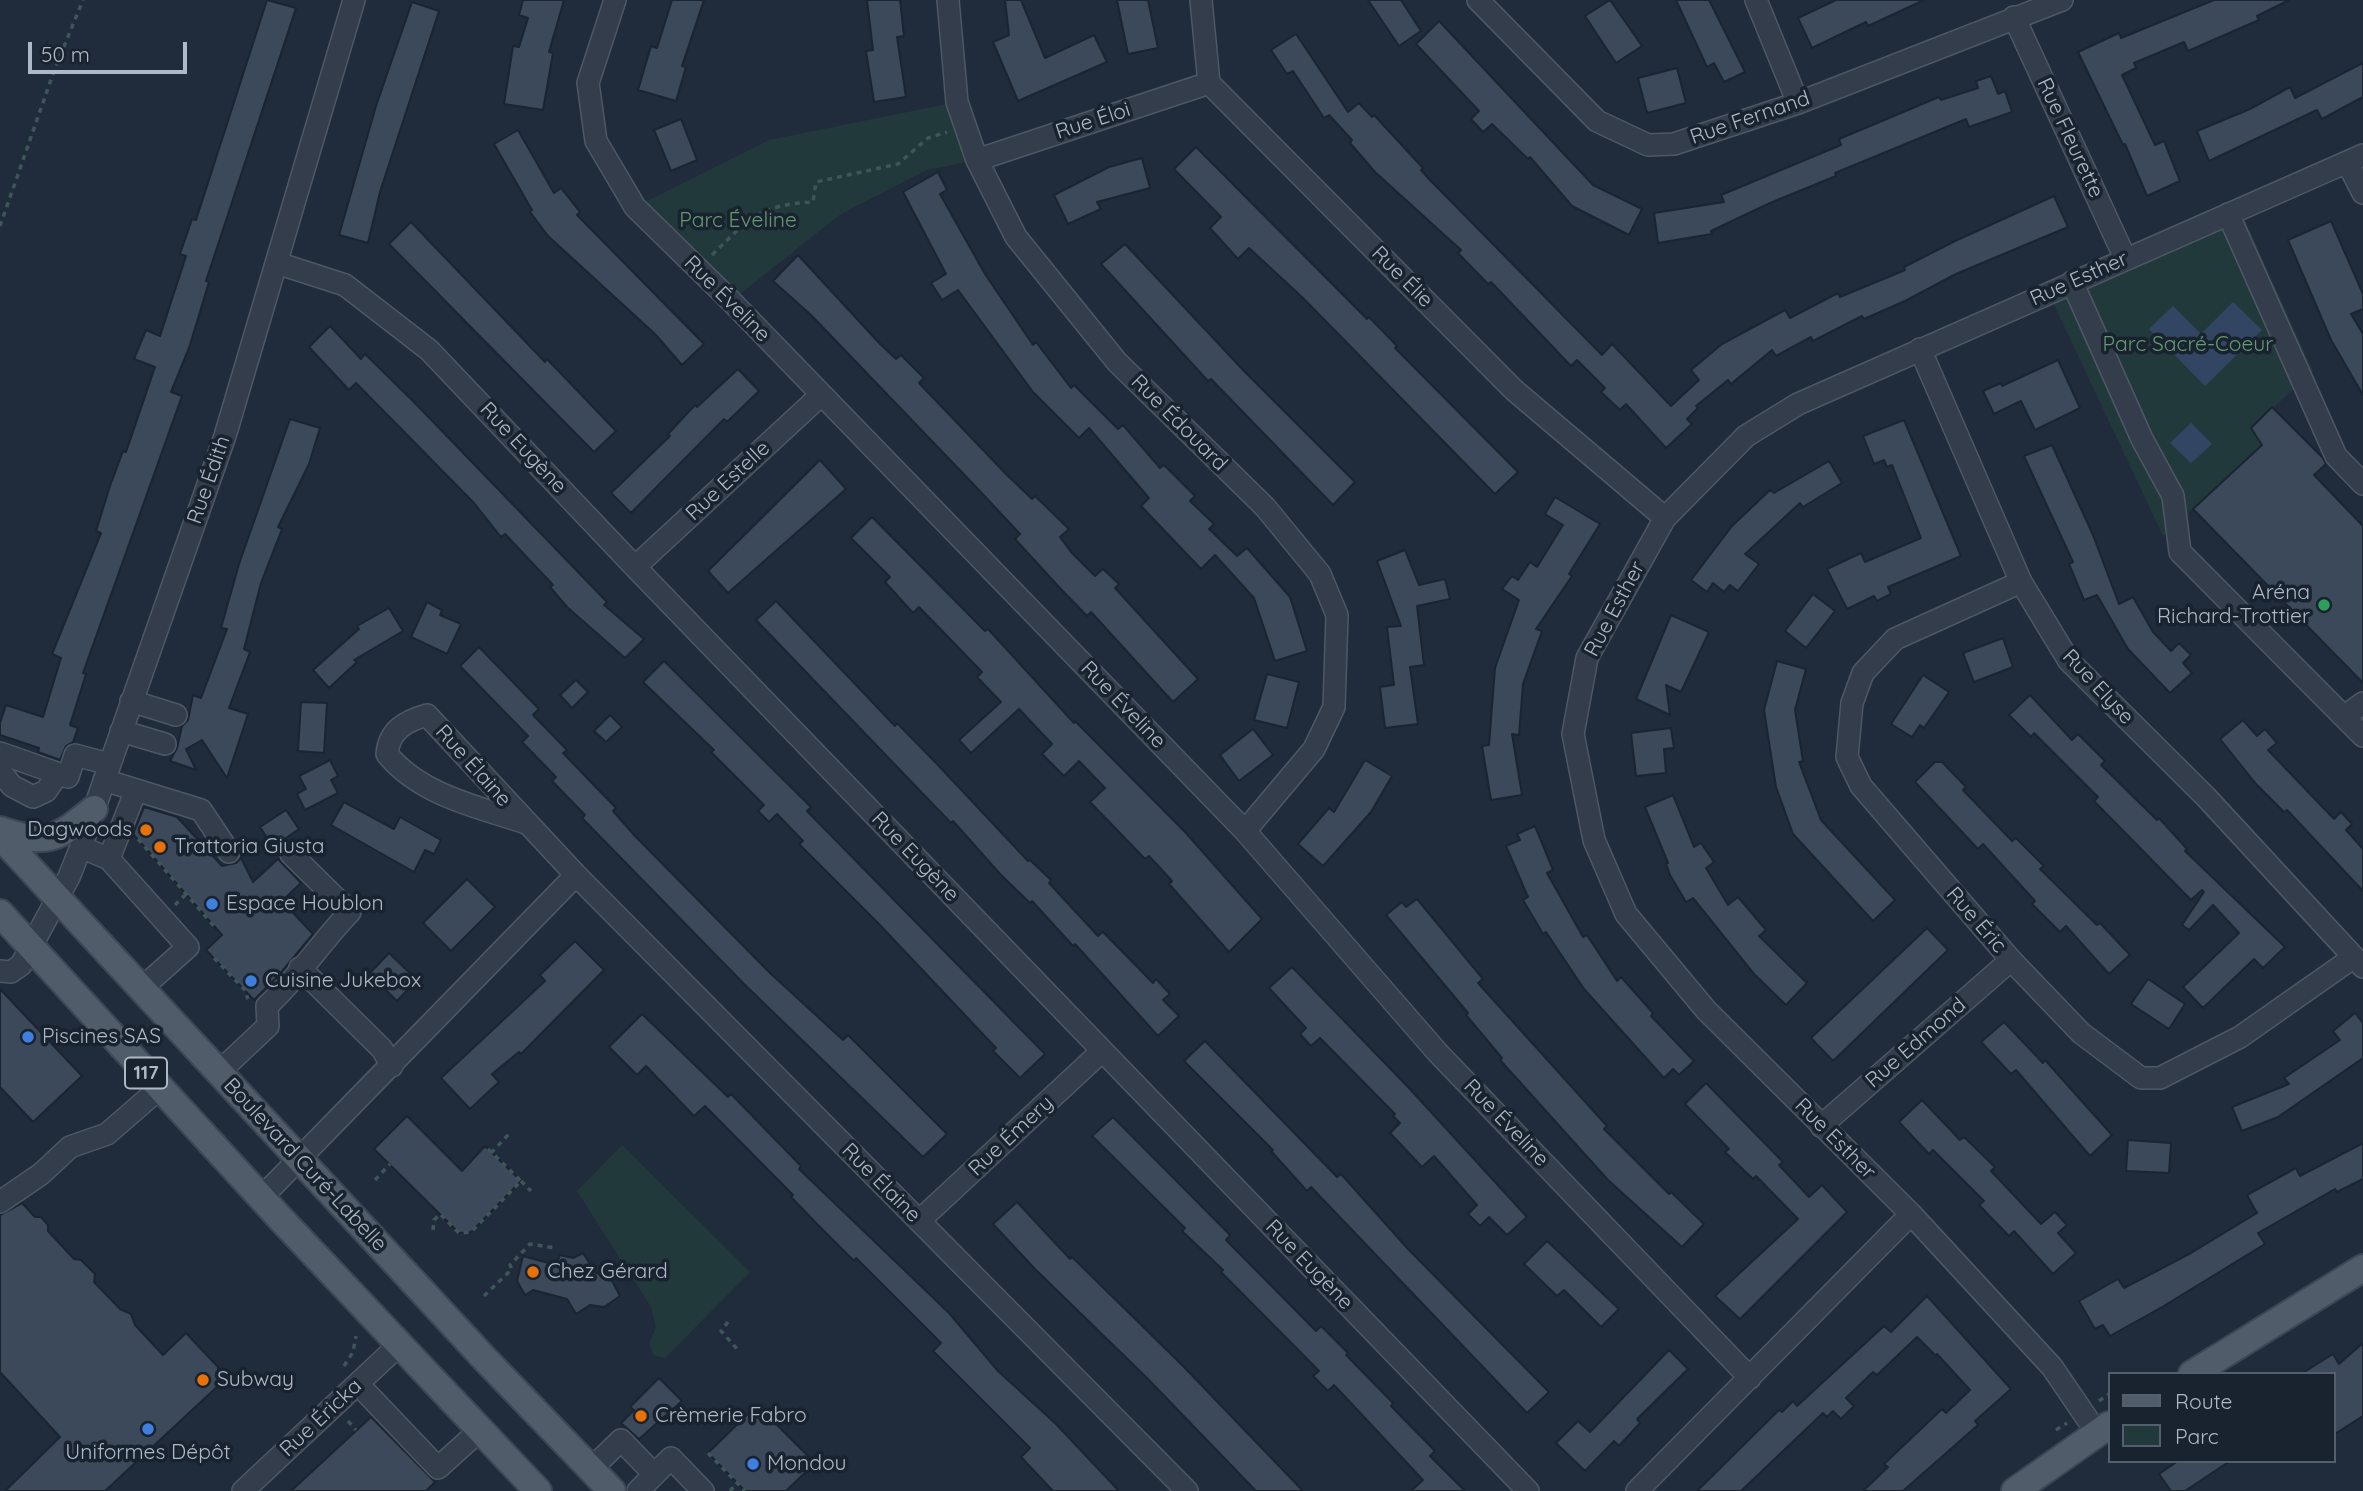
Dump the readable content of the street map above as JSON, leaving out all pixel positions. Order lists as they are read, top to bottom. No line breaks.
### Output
{"streets":{"main road":["117","Boulevard Curé-Labelle"],"street":["Rue Fernand","Rue Éloi","Rue Fleurette","Rue Élie","Rue Esther","Rue Éveline","Rue Édouard","Rue Eugène","Rue Édith","Rue Estelle","Rue Elyse","Rue Élaine","Rue Éric","Rue Edmond","Rue Émery","Rue Éricka"]},"crossings":[["Rue Fernand","Rue Fleurette"],["Rue Éloi","Rue Élie"],["Rue Éloi","Rue Édouard"],["Rue Fleurette","Rue Esther"],["Rue Élie","Rue Esther"],["Rue Esther","Rue Elyse"],["Rue Esther","Rue Edmond"],["Rue Éveline","Rue Édouard"],["Rue Éveline","Rue Estelle"],["Rue Eugène","Rue Édith"],["Rue Eugène","Rue Estelle"],["Rue Eugène","Rue Émery"],["Rue Édith","117"],["Rue Édith","Boulevard Curé-Labelle"],["Rue Elyse","Rue Éric"],["Rue Élaine","Rue Émery"],["Rue Éric","Rue Edmond"],["117","Rue Éricka"]],"parks":["Parc Éveline","Parc Sacré-Coeur"],"places":["Aréna Richard-Trottier","Dagwoods","Trattoria Giusta","Espace Houblon","Cuisine Jukebox","Piscines SAS","Chez Gérard","Subway","Crèmerie Fabro","Uniformes Dépôt","Mondou"],"legend":["Route","Parc"],"scale_bar":"50 m"}
